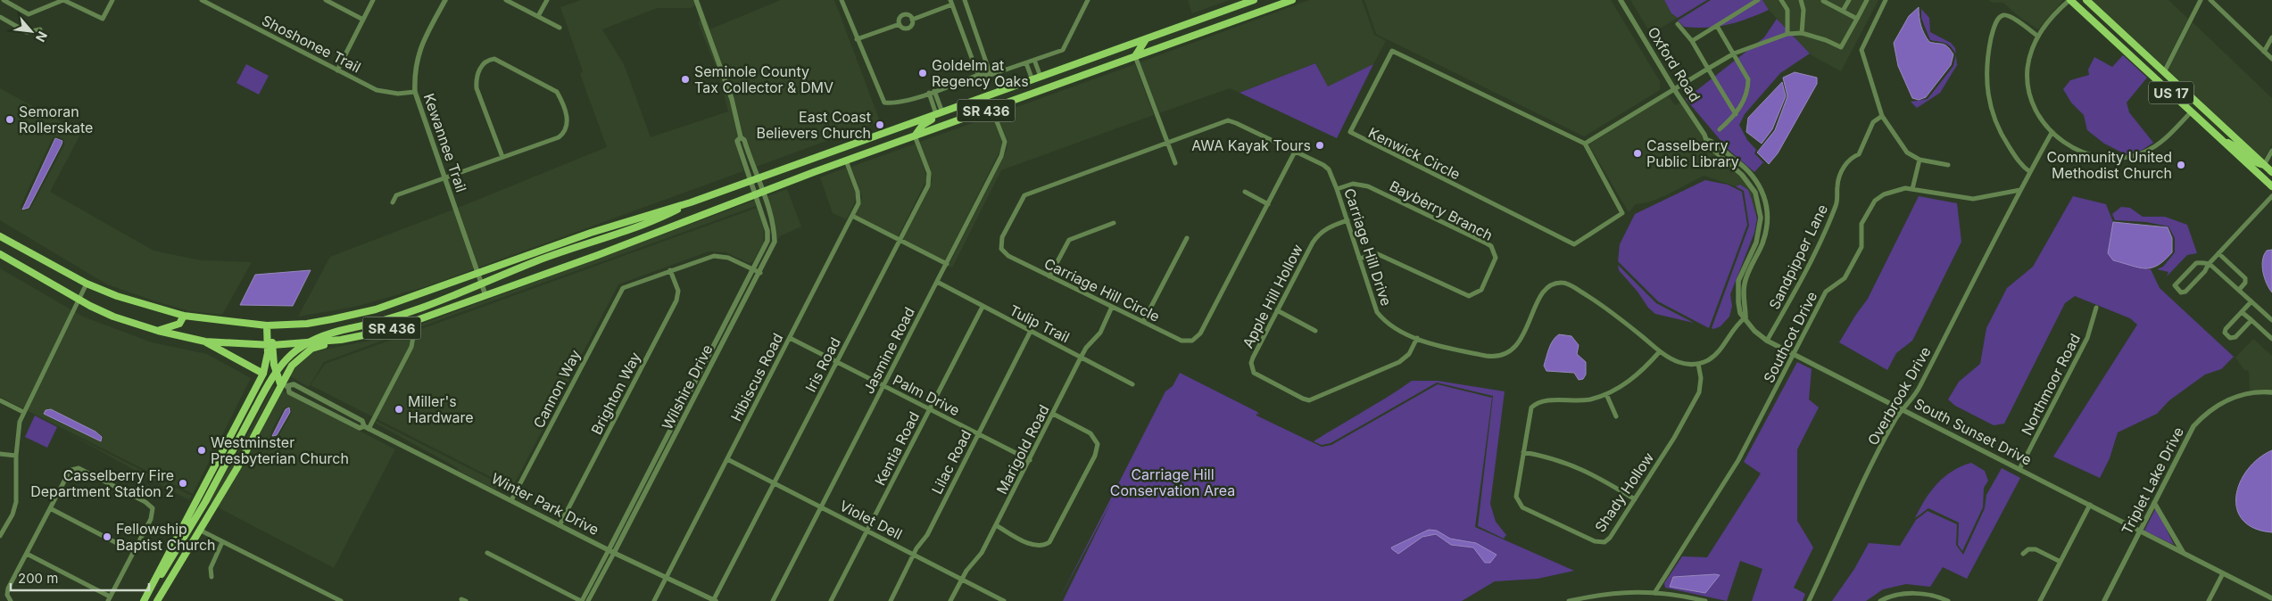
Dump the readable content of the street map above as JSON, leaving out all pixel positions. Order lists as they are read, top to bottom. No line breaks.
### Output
{"streets":{"main road":["US 17","SR 436","Winter Park Drive"],"street":["Shoshonee Trail","Oxford Road","Kewannee Trail","Kenwick Circle","Bayberry Branch","Carriage Hill Drive","Sandpipper Lane","Carriage Hill Circle","Apple Hill Hollow","Tulip Trail","Southcot Drive","Jasmine Road","Iris Road","Hibiscus Road","Northmoor Road","Wilshire Drive","Cannon Way","Brighton Way","Palm Drive","Overbrook Drive","South Sunset Drive","Kentia Road","Marigold Road","Lilac Road","Triplet Lake Drive","Shady Hollow","Violet Dell"]},"crossings":[["Shoshonee Trail","Kewannee Trail"],["Oxford Road","Sandpipper Lane"],["Oxford Road","Southcot Drive"],["Oxford Road","South Sunset Drive"],["SR 436","Kewannee Trail"],["SR 436","Jasmine Road"],["SR 436","Iris Road"],["SR 436","Hibiscus Road"],["SR 436","Wilshire Drive"],["SR 436","Winter Park Drive"],["Bayberry Branch","Carriage Hill Drive"],["Carriage Hill Drive","Carriage Hill Circle"],["Carriage Hill Drive","Apple Hill Hollow"],["Carriage Hill Drive","Shady Hollow"],["Carriage Hill Circle","Marigold Road"],["Tulip Trail","Jasmine Road"],["Tulip Trail","Kentia Road"],["Tulip Trail","Marigold Road"],["Tulip Trail","Lilac Road"],["Southcot Drive","Overbrook Drive"],["Southcot Drive","South Sunset Drive"],["Jasmine Road","Palm Drive"],["Jasmine Road","Violet Dell"],["Iris Road","Palm Drive"],["Iris Road","Winter Park Drive"],["Iris Road","Violet Dell"],["Hibiscus Road","Palm Drive"],["Hibiscus Road","Winter Park Drive"],["Hibiscus Road","Violet Dell"],["Northmoor Road","South Sunset Drive"],["Wilshire Drive","Winter Park Drive"],["Cannon Way","Brighton Way"],["Cannon Way","Winter Park Drive"],["Brighton Way","Winter Park Drive"],["Palm Drive","Kentia Road"],["Palm Drive","Marigold Road"],["Palm Drive","Lilac Road"],["Overbrook Drive","South Sunset Drive"],["South Sunset Drive","Triplet Lake Drive"],["Kentia Road","Violet Dell"],["Marigold Road","Violet Dell"],["Lilac Road","Violet Dell"]],"parks":["Carriage Hill Conservation Area"],"places":["Goldelm at Regency Oaks","Seminole County Tax Collector & DMV","Semoran Rollerskate","East Coast Believers Church","AWA Kayak Tours","Casselberry Public Library","Community United Methodist Church","Miller's Hardware","Westminster Presbyterian Church","Casselberry Fire Department Station 2","Fellowship Baptist Church"],"scale_bar":"200 m","north":"bottom right"}
